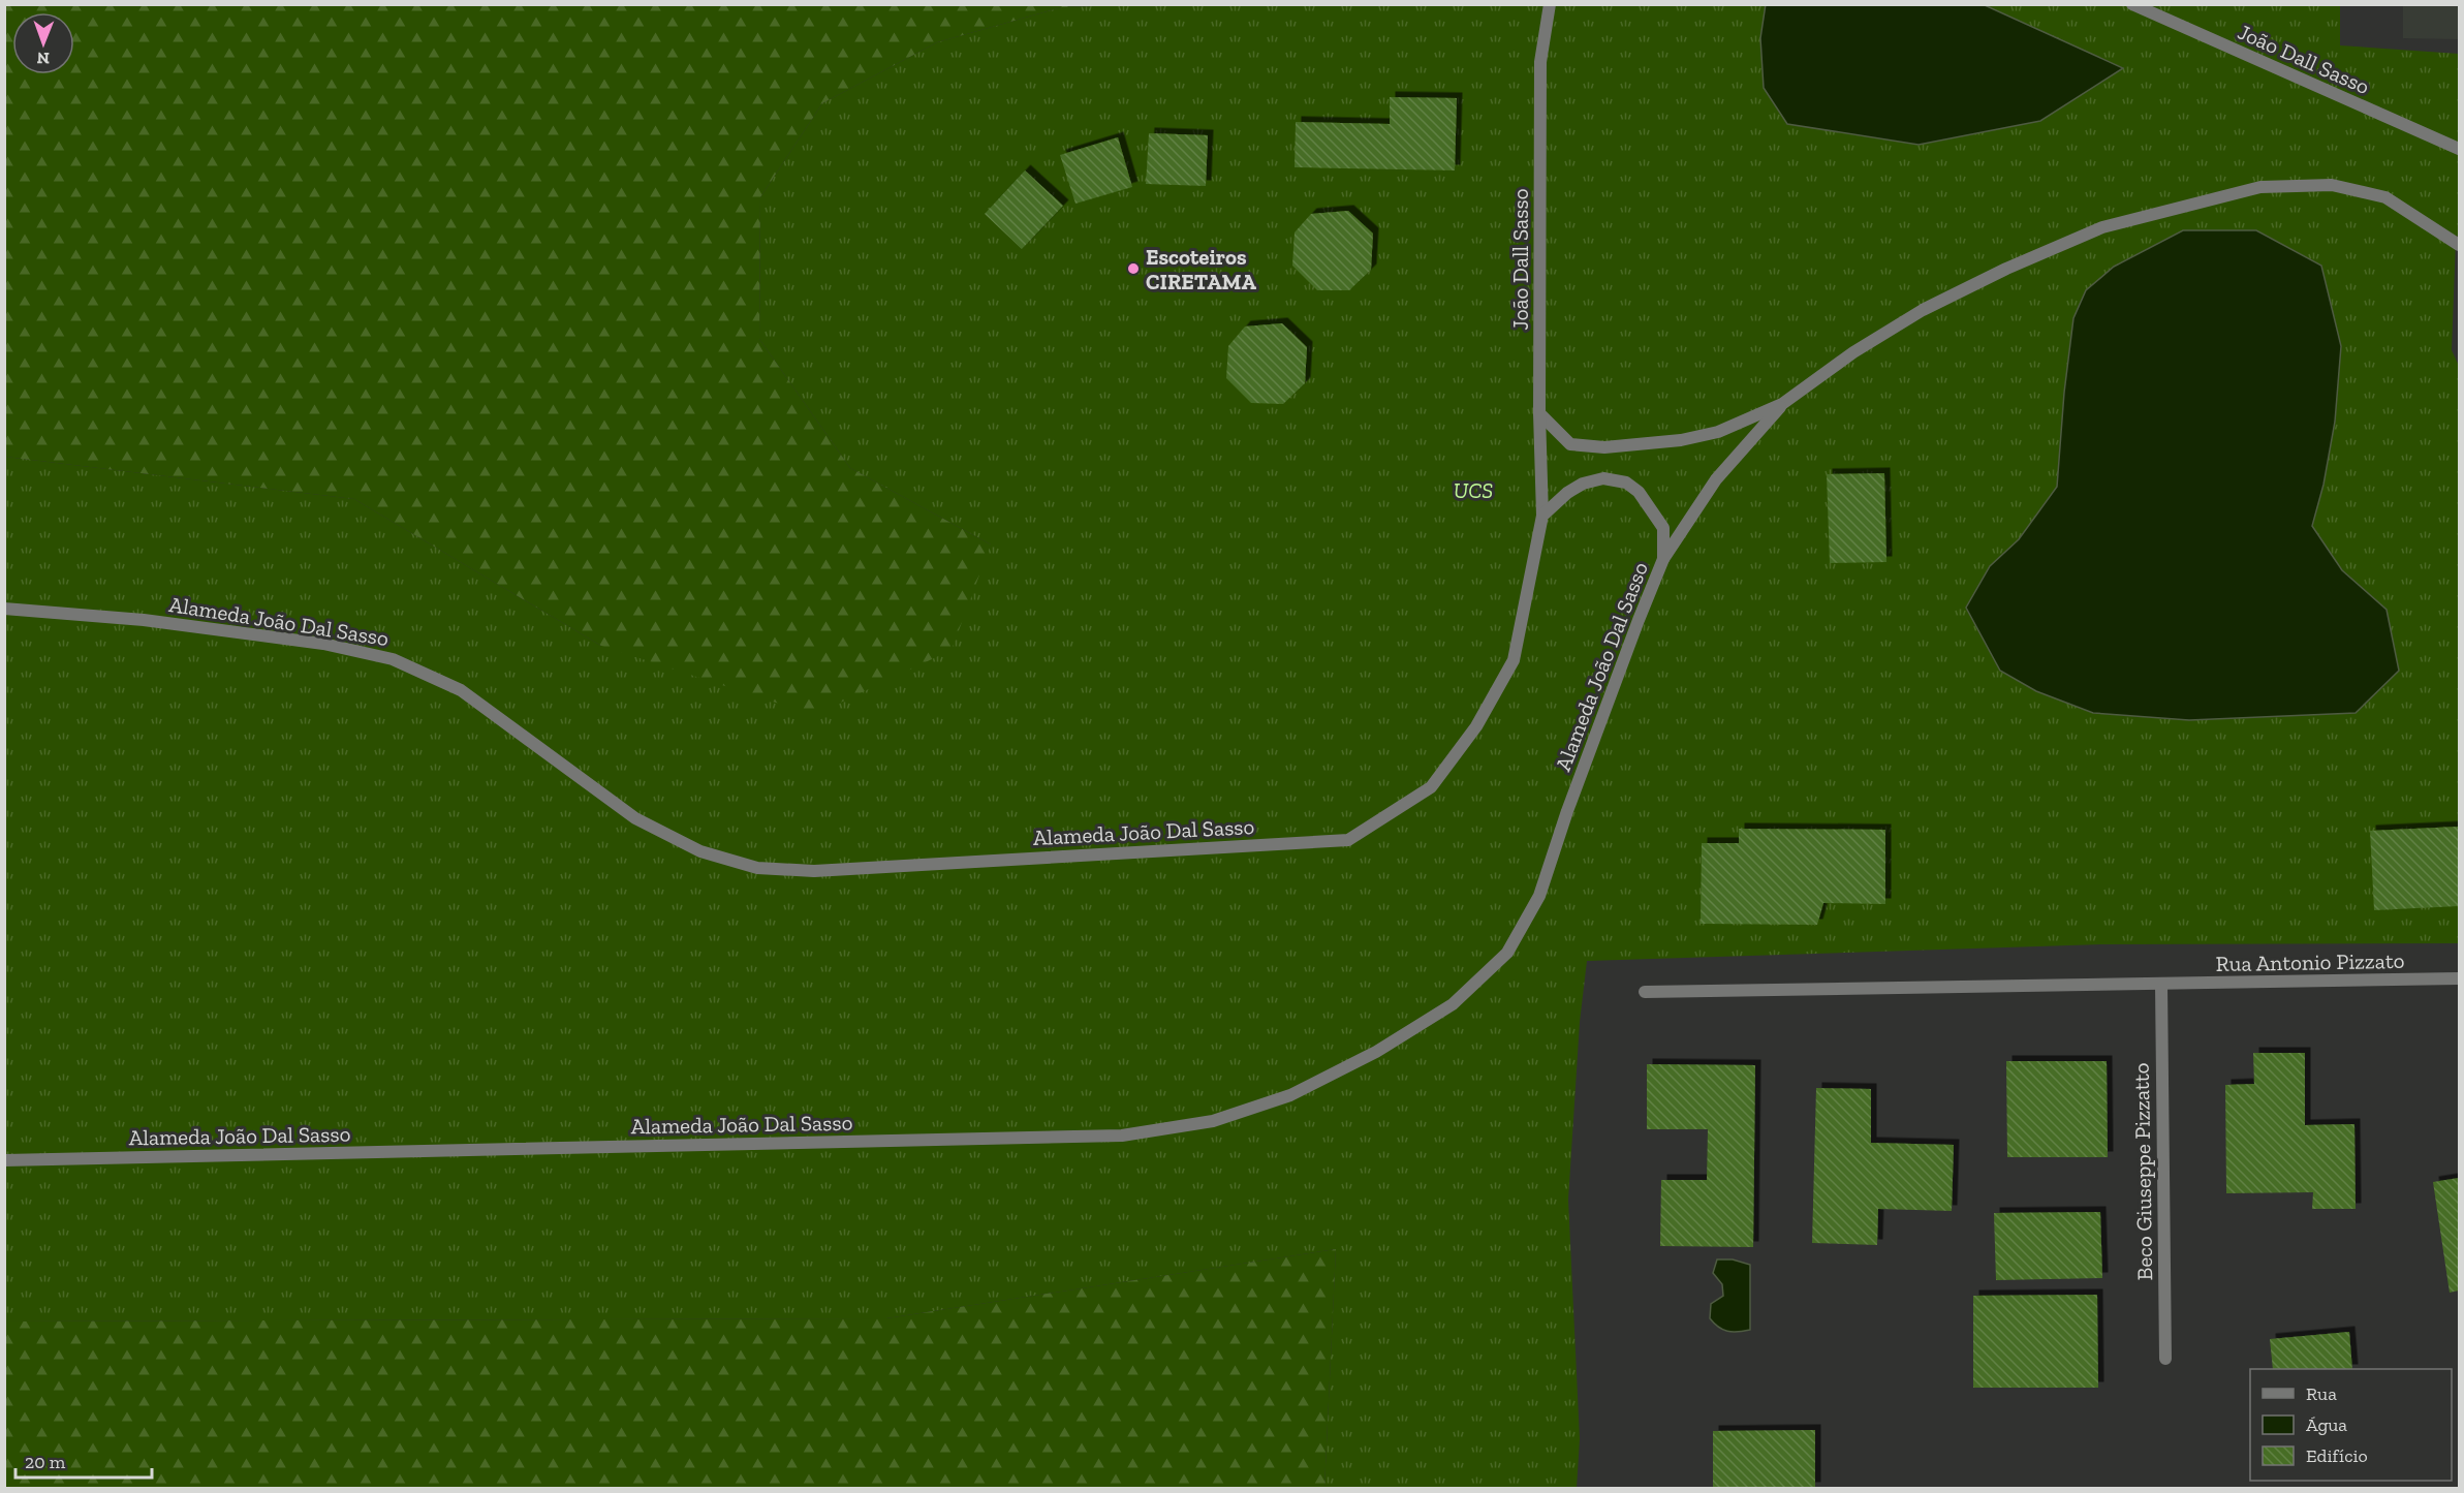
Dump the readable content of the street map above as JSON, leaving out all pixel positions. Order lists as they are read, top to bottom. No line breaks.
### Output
{"streets":{"street":["João Dall Sasso","Alameda João Dal Sasso","Rua Antonio Pizzato","Beco Giuseppe Pizzatto"]},"crossings":[["João Dall Sasso","Alameda João Dal Sasso"],["Rua Antonio Pizzato","Beco Giuseppe Pizzatto"]],"parks":["UCS"],"places":["Escoteiros CIRETAMA"],"legend":["Rua","Água","Edifício"],"scale_bar":"20 m","north":"bottom"}
